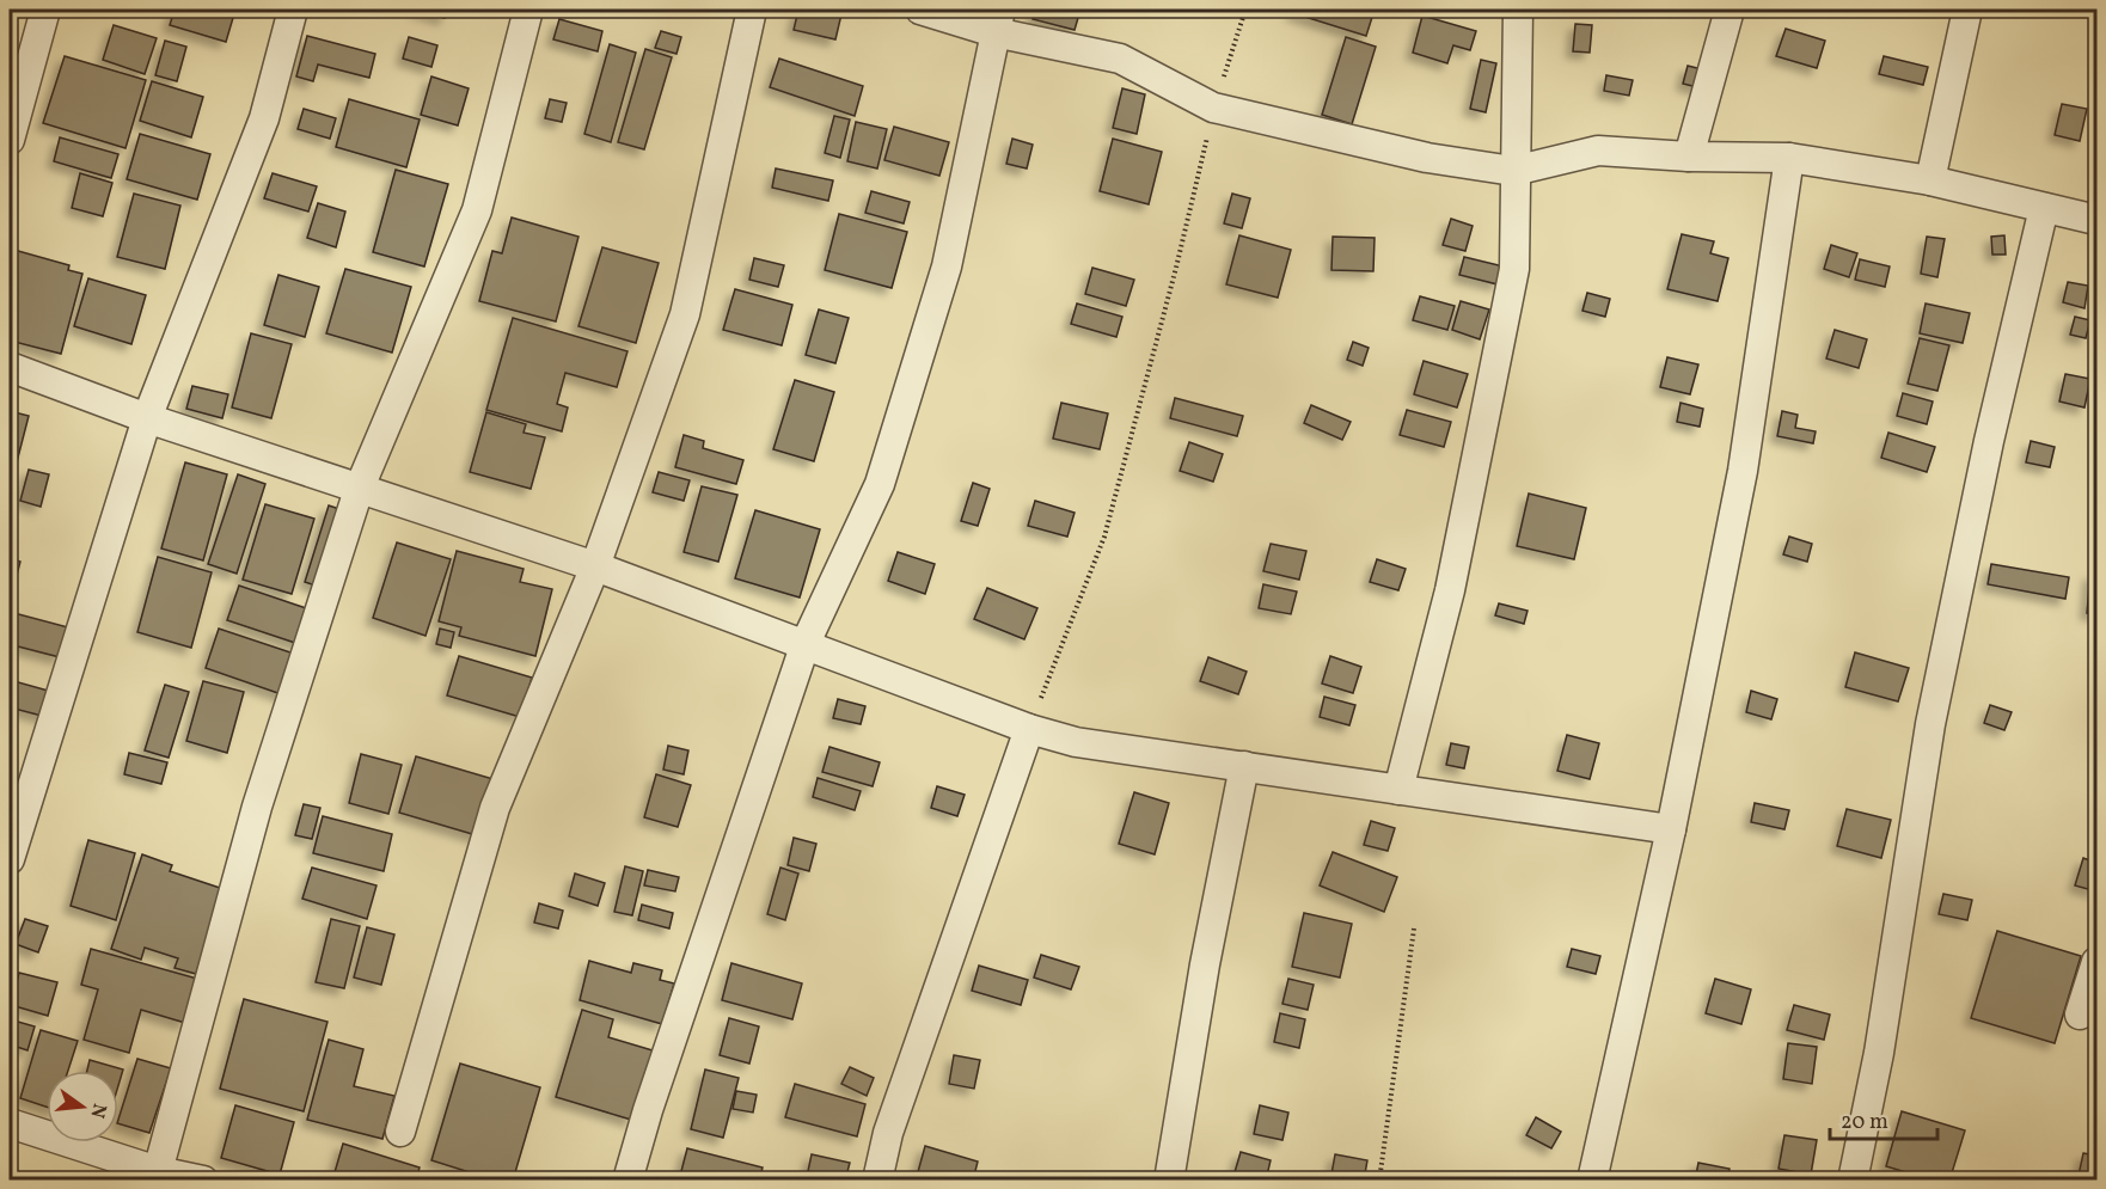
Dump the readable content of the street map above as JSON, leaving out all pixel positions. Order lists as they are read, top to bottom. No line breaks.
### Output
{"scale_bar":"20 m","north":"right"}
